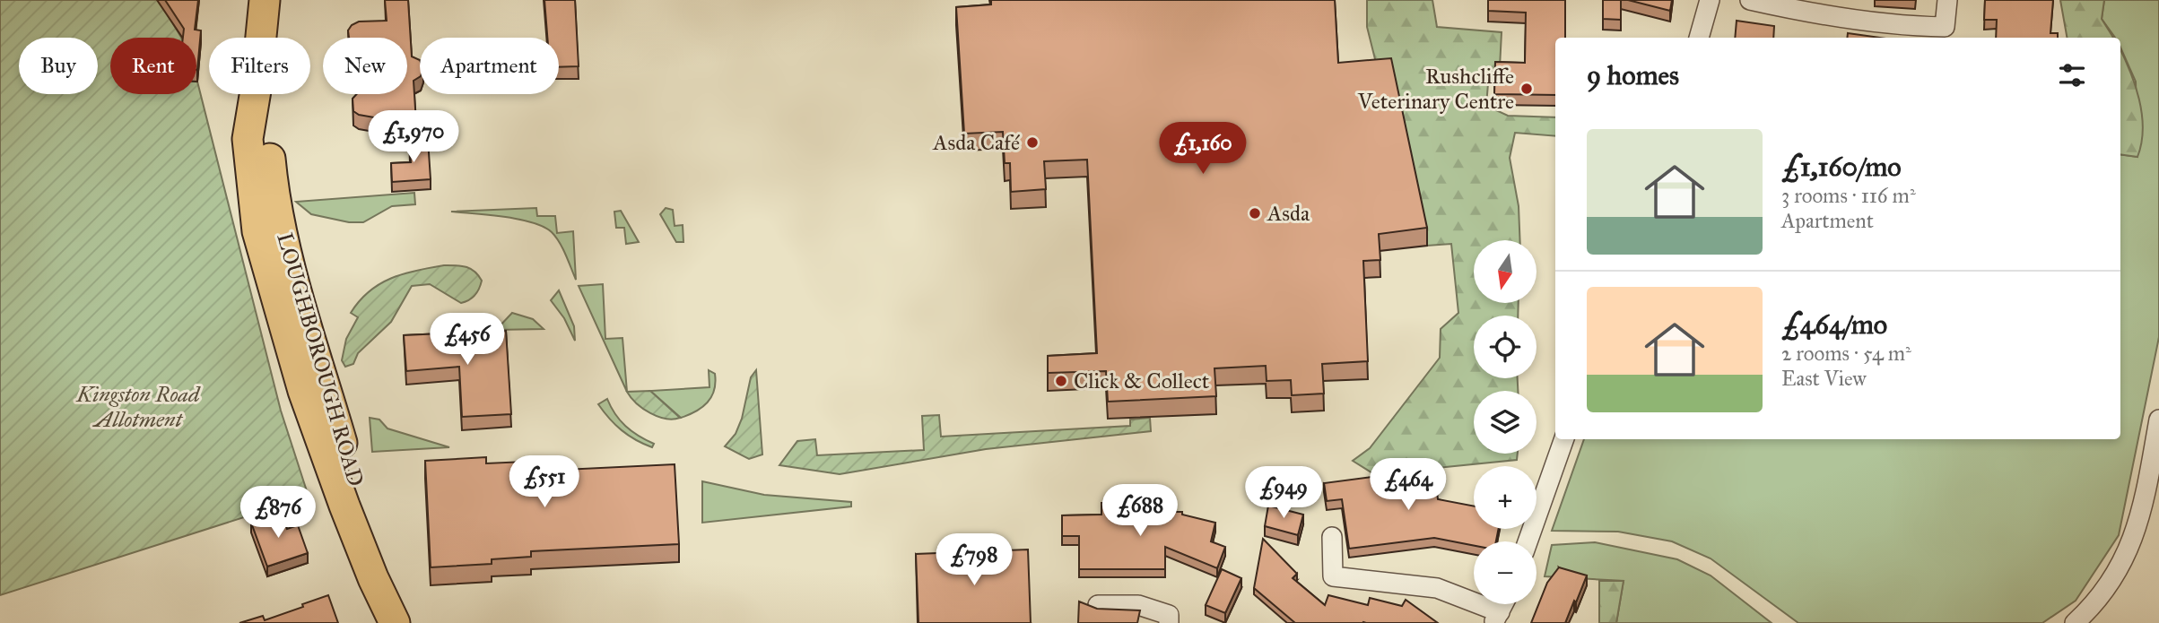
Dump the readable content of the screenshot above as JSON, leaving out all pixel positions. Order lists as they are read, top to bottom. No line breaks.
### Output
{"streets":{"main road":["LOUGHBOROUGH ROAD"]},"parks":["Kingston Road Allotment"],"places":["Rushcliffe Veterinary Centre","Asda Café","Asda","Click & Collect"],"north":"bottom","page":{"chip":["Buy","Rent","Filters","New","Apartment"],"heading":"9 homes","price":["£1,970","£1,160","£456","£551","£464","£949","£688","£876","£798"],"list":[{"name":"£1,160/mo","note":"3 rooms · 116 m² · Apartment"},{"name":"£464/mo","note":"2 rooms · 54 m² · East View"}],"map_buttons":["+","−"]}}
